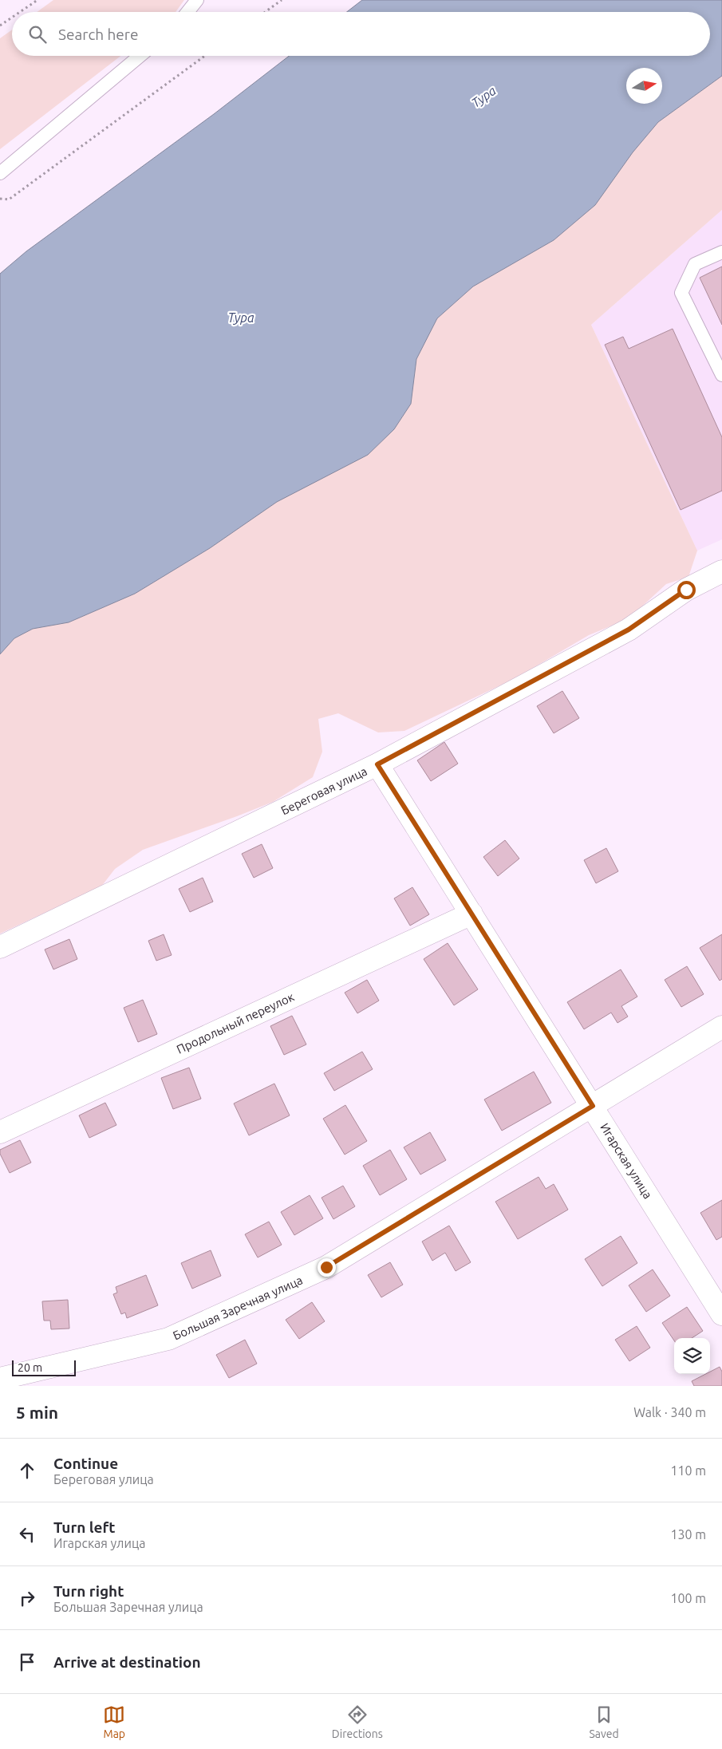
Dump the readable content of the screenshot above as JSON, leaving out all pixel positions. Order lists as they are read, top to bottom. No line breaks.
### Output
{"streets":{"street":["Береговая улица","Продольный переулок","Игарская улица","Большая Заречная улица"]},"crossings":[["Береговая улица","Игарская улица"],["Продольный переулок","Игарская улица"],["Игарская улица","Большая Заречная улица"]],"water":["Тура"],"scale_bar":"20 m","north":"right","page":{"search":"Search here","scale":"20 m","heading":["5 min","Walk · 340 m"],"list":[["Continue","Береговая улица","110 m"],["Turn left","Игарская улица","130 m"],["Turn right","Большая Заречная улица","100 m"],"Arrive at destination"],"nav":["Map","Directions","Saved"]}}
